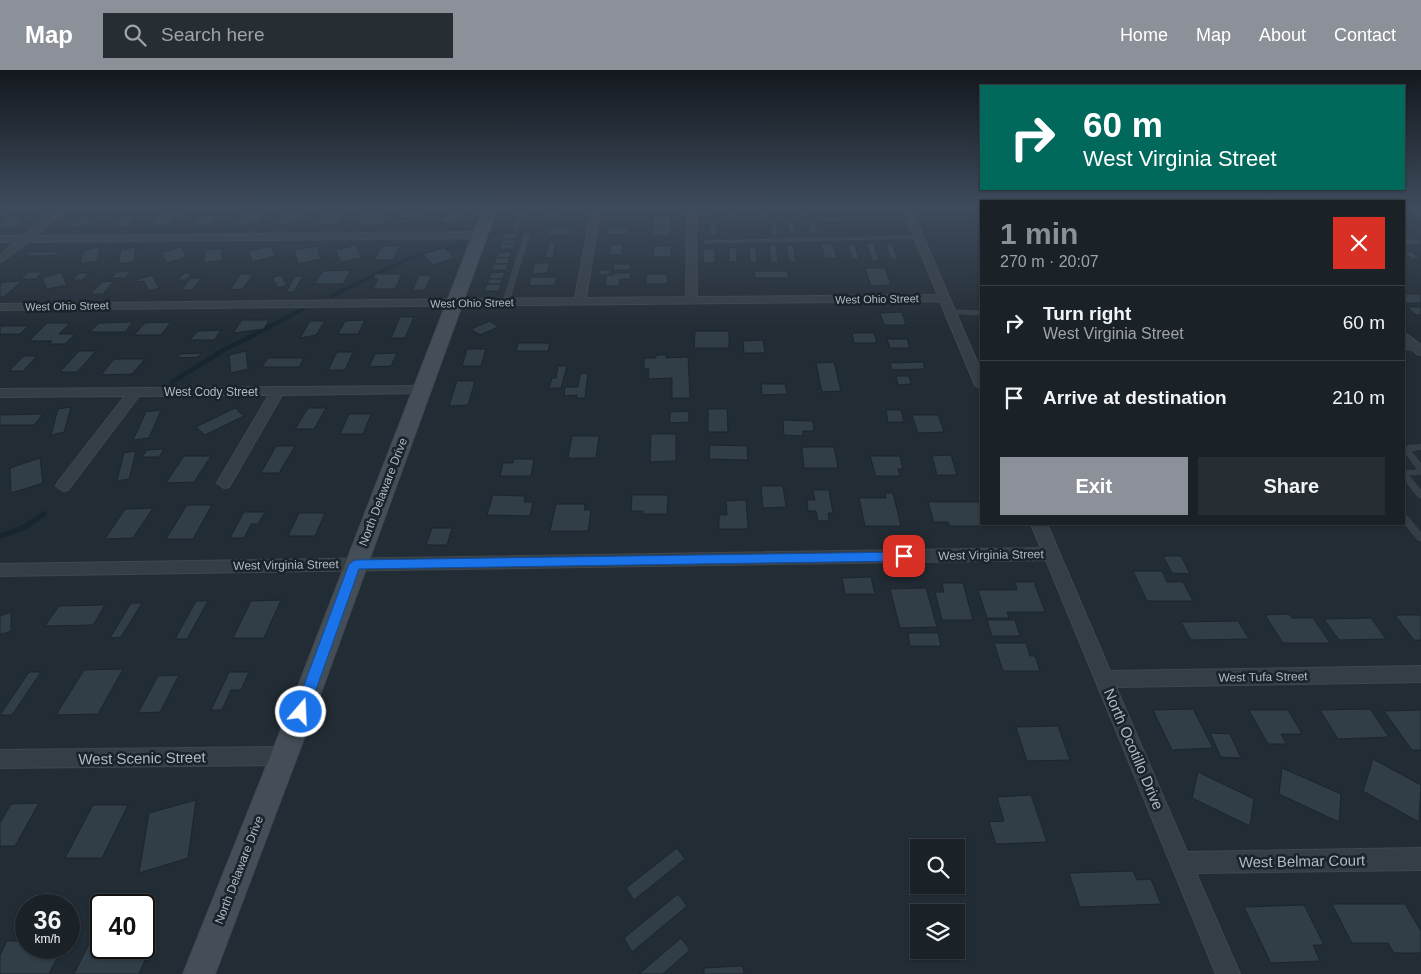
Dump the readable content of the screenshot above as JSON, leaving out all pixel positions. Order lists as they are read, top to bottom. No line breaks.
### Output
{"streets":{"street":["West Ohio Street","West Cody Street","North Delaware Drive","West Virginia Street","West Tufa Street","North Ocotillo Drive","West Scenic Street","West Belmar Court"]},"crossings":[["West Ohio Street","North Delaware Drive"],["West Cody Street","North Delaware Drive"],["North Delaware Drive","West Virginia Street"],["North Delaware Drive","West Scenic Street"],["West Virginia Street","North Ocotillo Drive"],["West Tufa Street","North Ocotillo Drive"],["North Ocotillo Drive","West Belmar Court"]],"page":{"header":"Map","search":"Search here","nav":["Home","Map","About","Contact"],"turn":["60 m","West Virginia Street"],"heading":["1 min","270 m · 20:07"],"list":[{"name":"Turn right","note":"West Virginia Street","value":"60 m"},{"name":"Arrive at destination","value":"210 m"}],"buttons":["Exit","Share"],"speed":"36 km/h","limit":"40"}}
